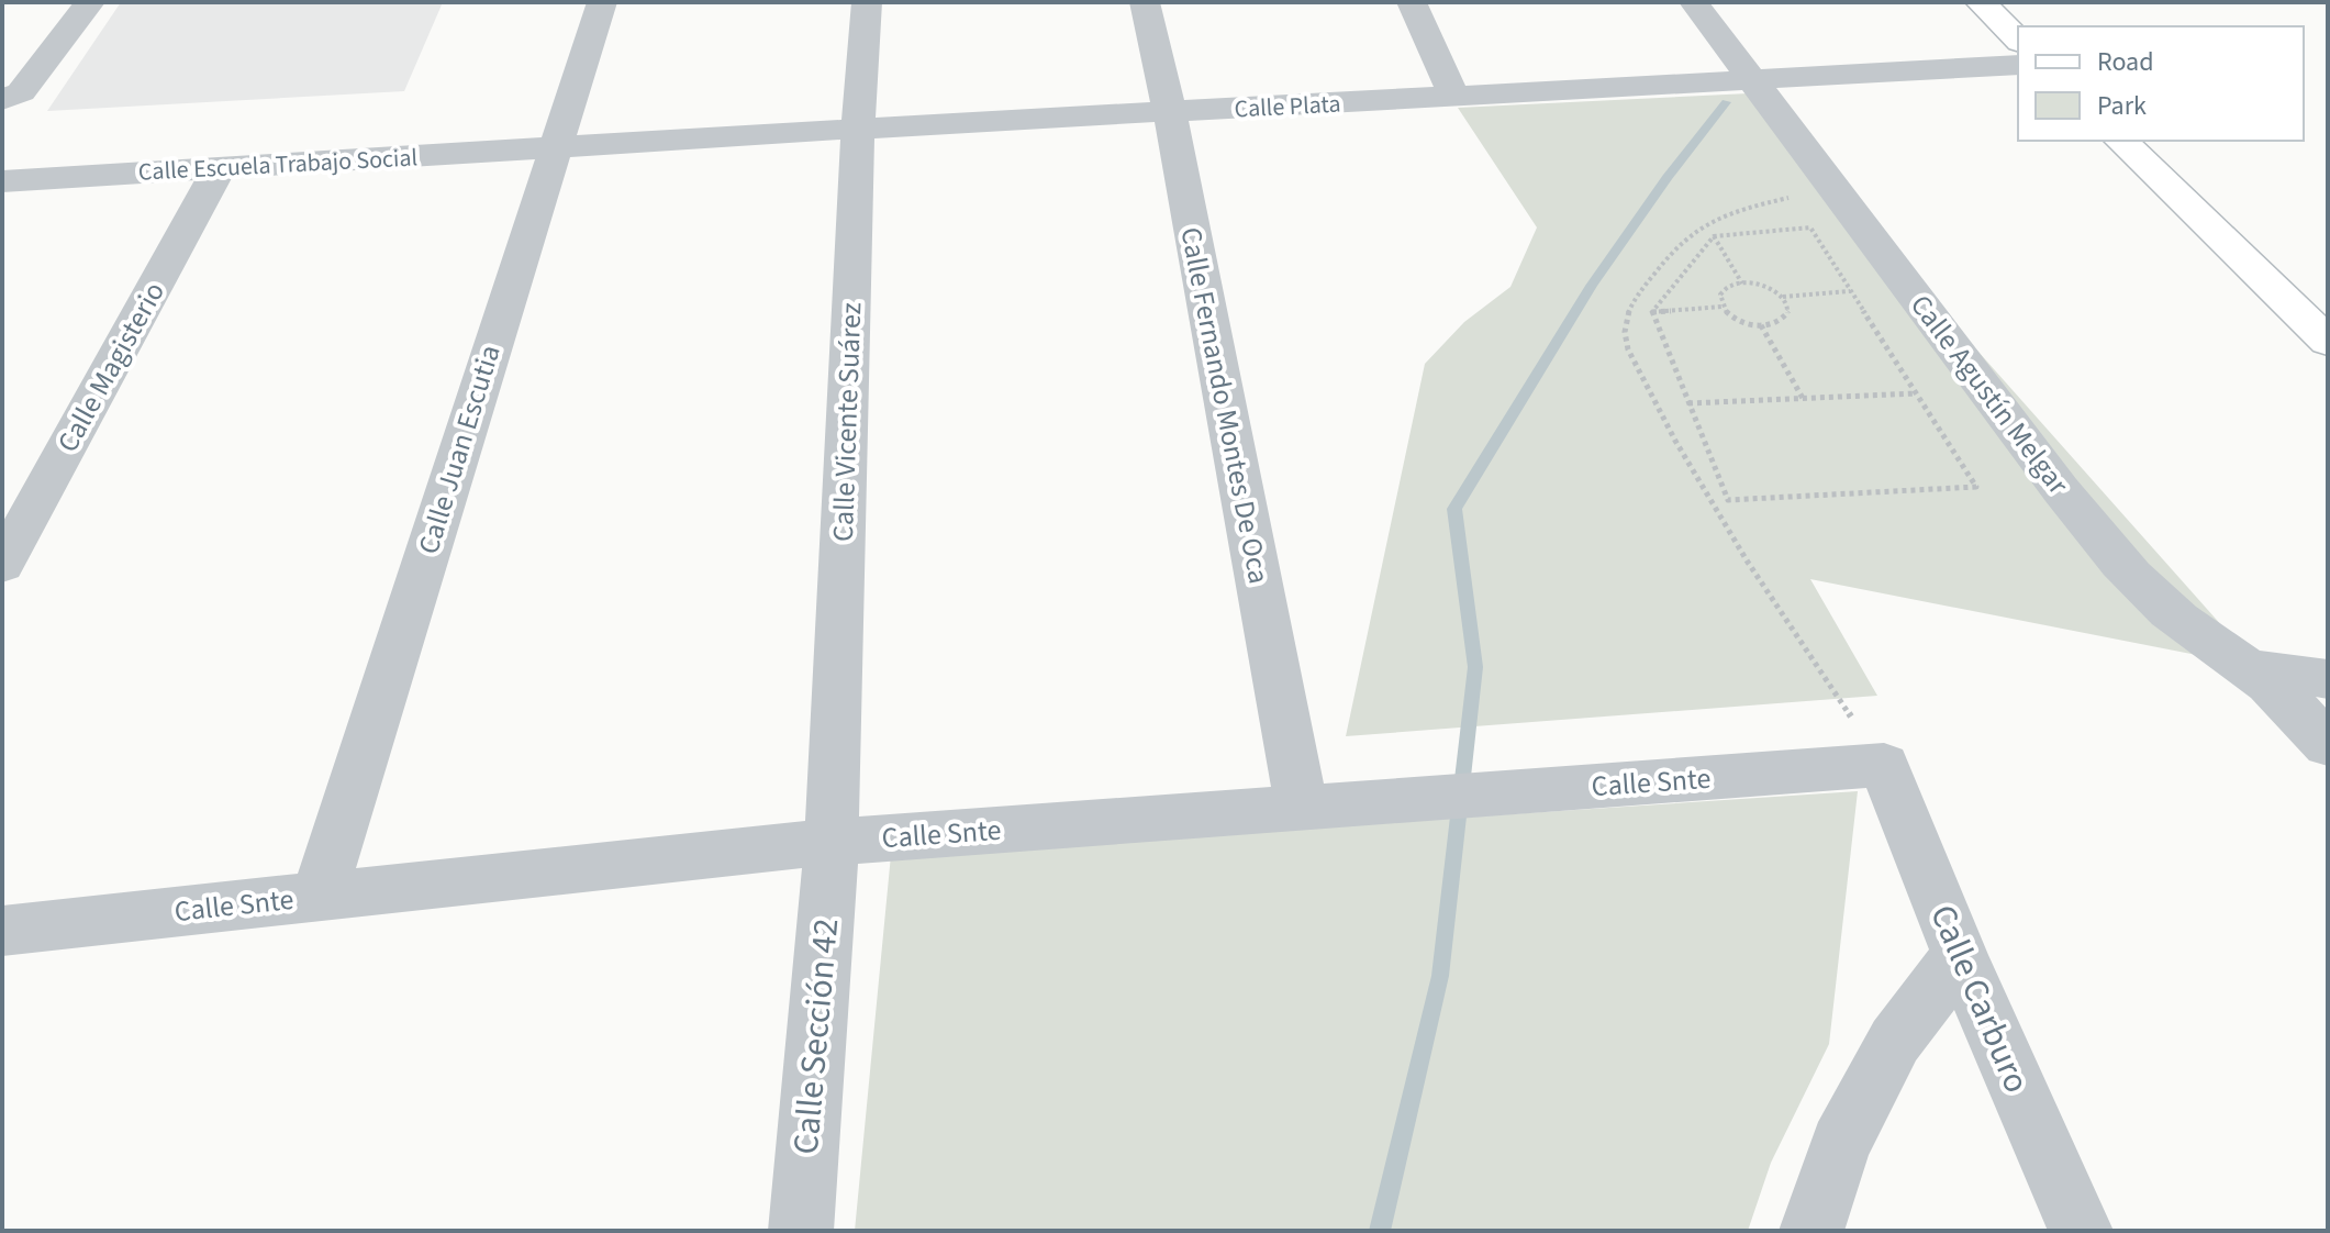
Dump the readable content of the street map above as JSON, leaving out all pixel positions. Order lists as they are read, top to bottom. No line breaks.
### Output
{"streets":{"street":["Calle Plata","Calle Escuela Trabajo Social","Calle Magisterio","Calle Agustín Melgar","Calle Fernando Montes De Oca","Calle Vicente Suárez","Calle Juan Escutia","Calle Snte","Calle Carburo","Calle Sección 42"]},"crossings":[["Calle Plata","Calle Escuela Trabajo Social"],["Calle Plata","Calle Agustín Melgar"],["Calle Plata","Calle Fernando Montes De Oca"],["Calle Plata","Calle Vicente Suárez"],["Calle Plata","Calle Juan Escutia"],["Calle Escuela Trabajo Social","Calle Magisterio"],["Calle Escuela Trabajo Social","Calle Juan Escutia"],["Calle Fernando Montes De Oca","Calle Snte"],["Calle Vicente Suárez","Calle Snte"],["Calle Vicente Suárez","Calle Sección 42"],["Calle Juan Escutia","Calle Snte"],["Calle Snte","Calle Carburo"],["Calle Snte","Calle Sección 42"]],"legend":["Road","Park"]}
